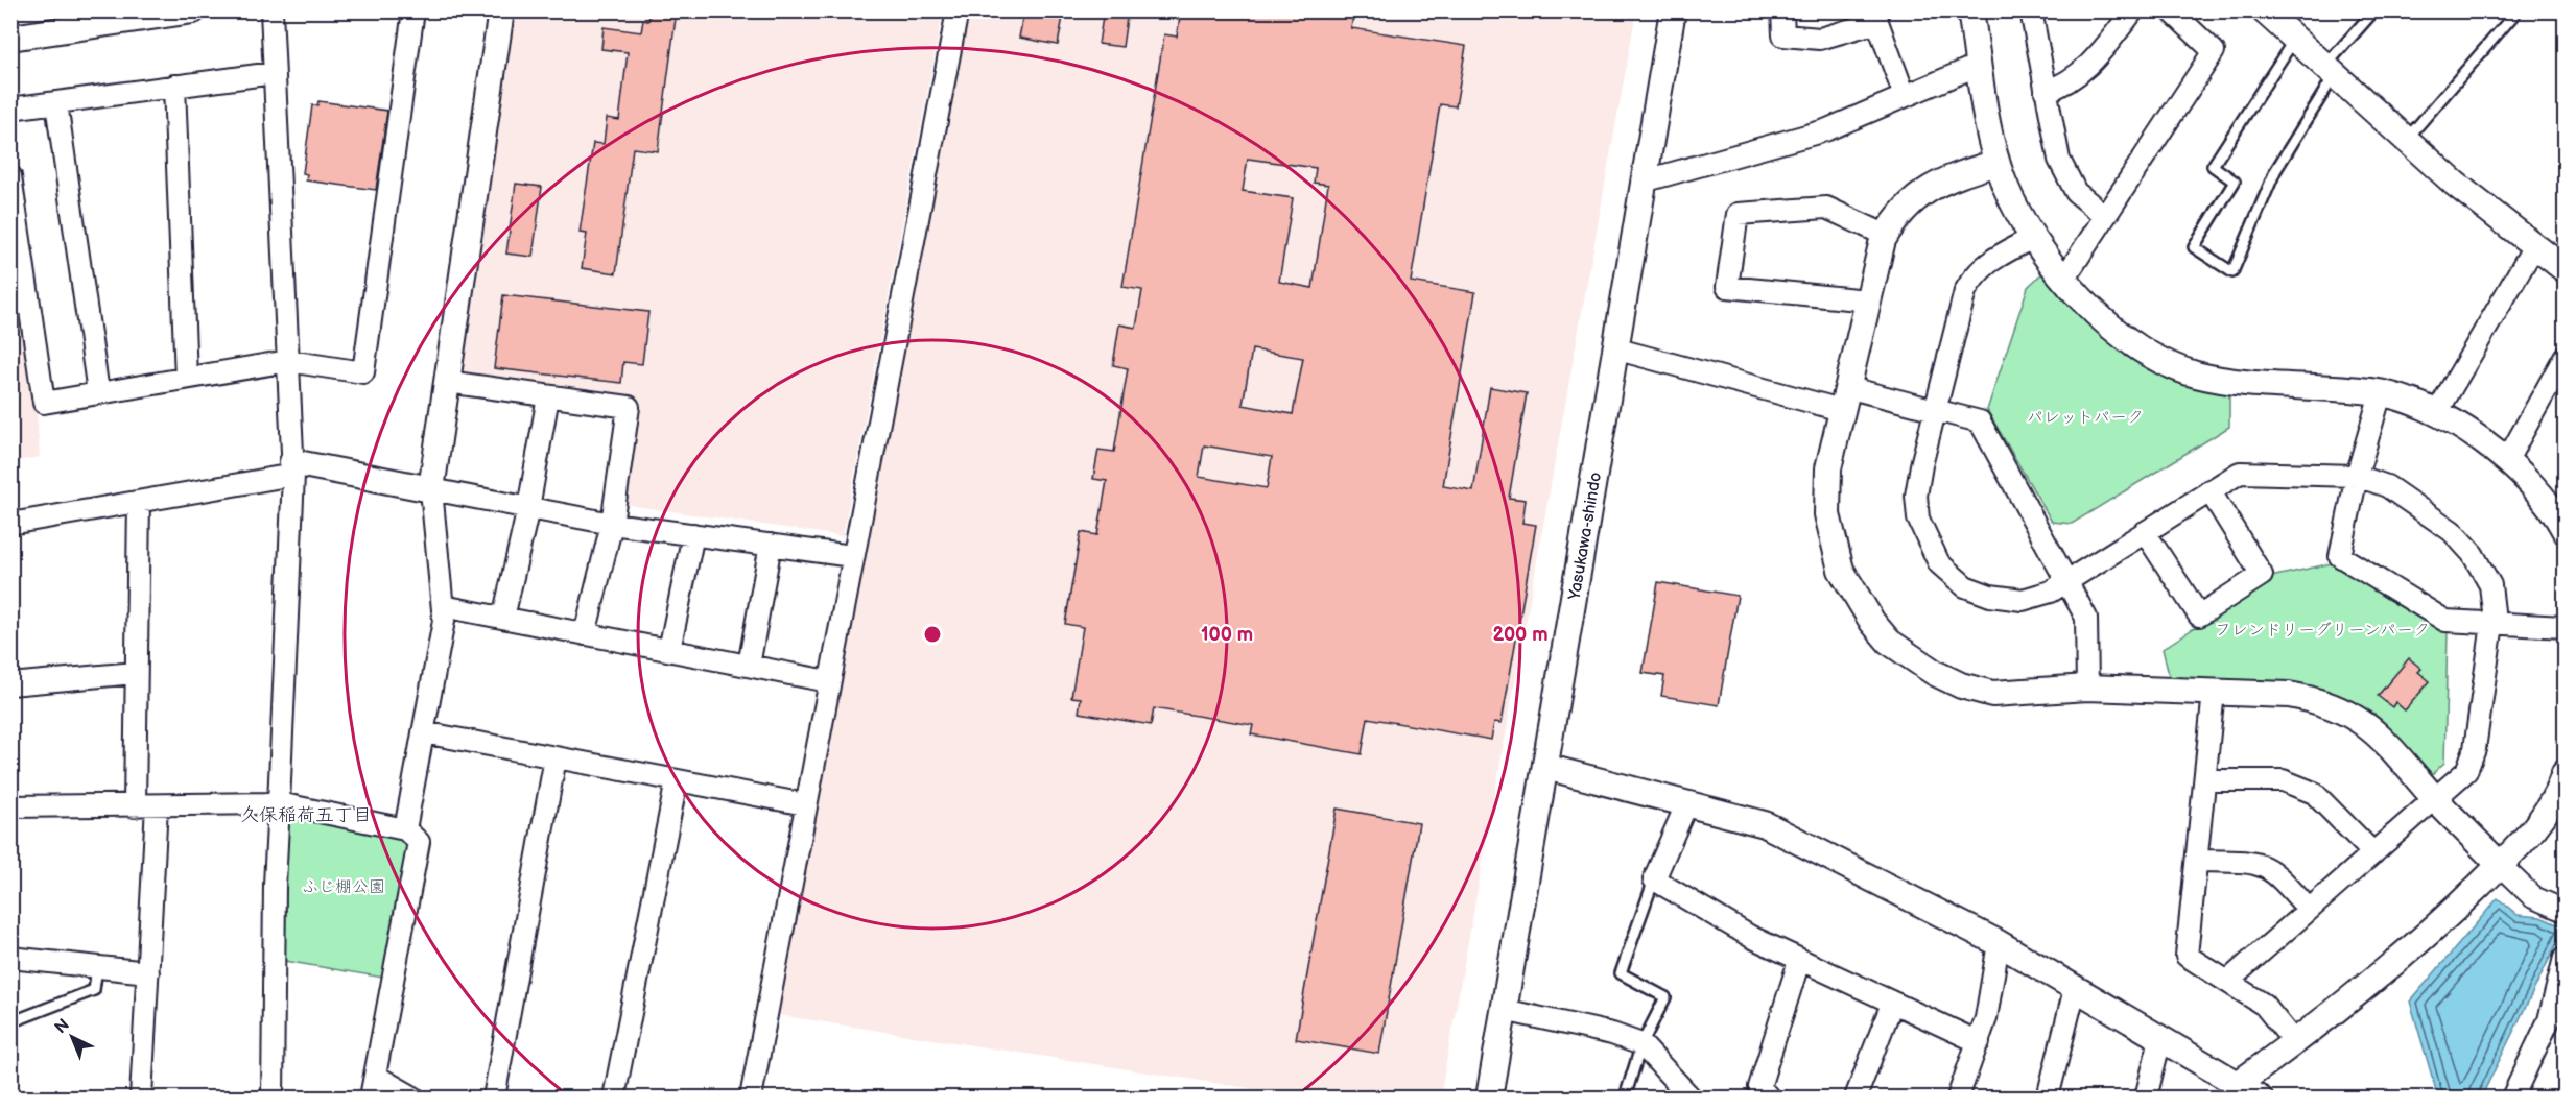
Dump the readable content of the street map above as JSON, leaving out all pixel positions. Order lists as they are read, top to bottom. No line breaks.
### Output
{"streets":{"street":["Yasukawa-shindo"]},"districts":["久保稲荷五丁目"],"parks":["パレットパーク","フレンドリーグリーンパーク","ふじ棚公園"],"north":"top left","rings":["100 m","200 m"]}
